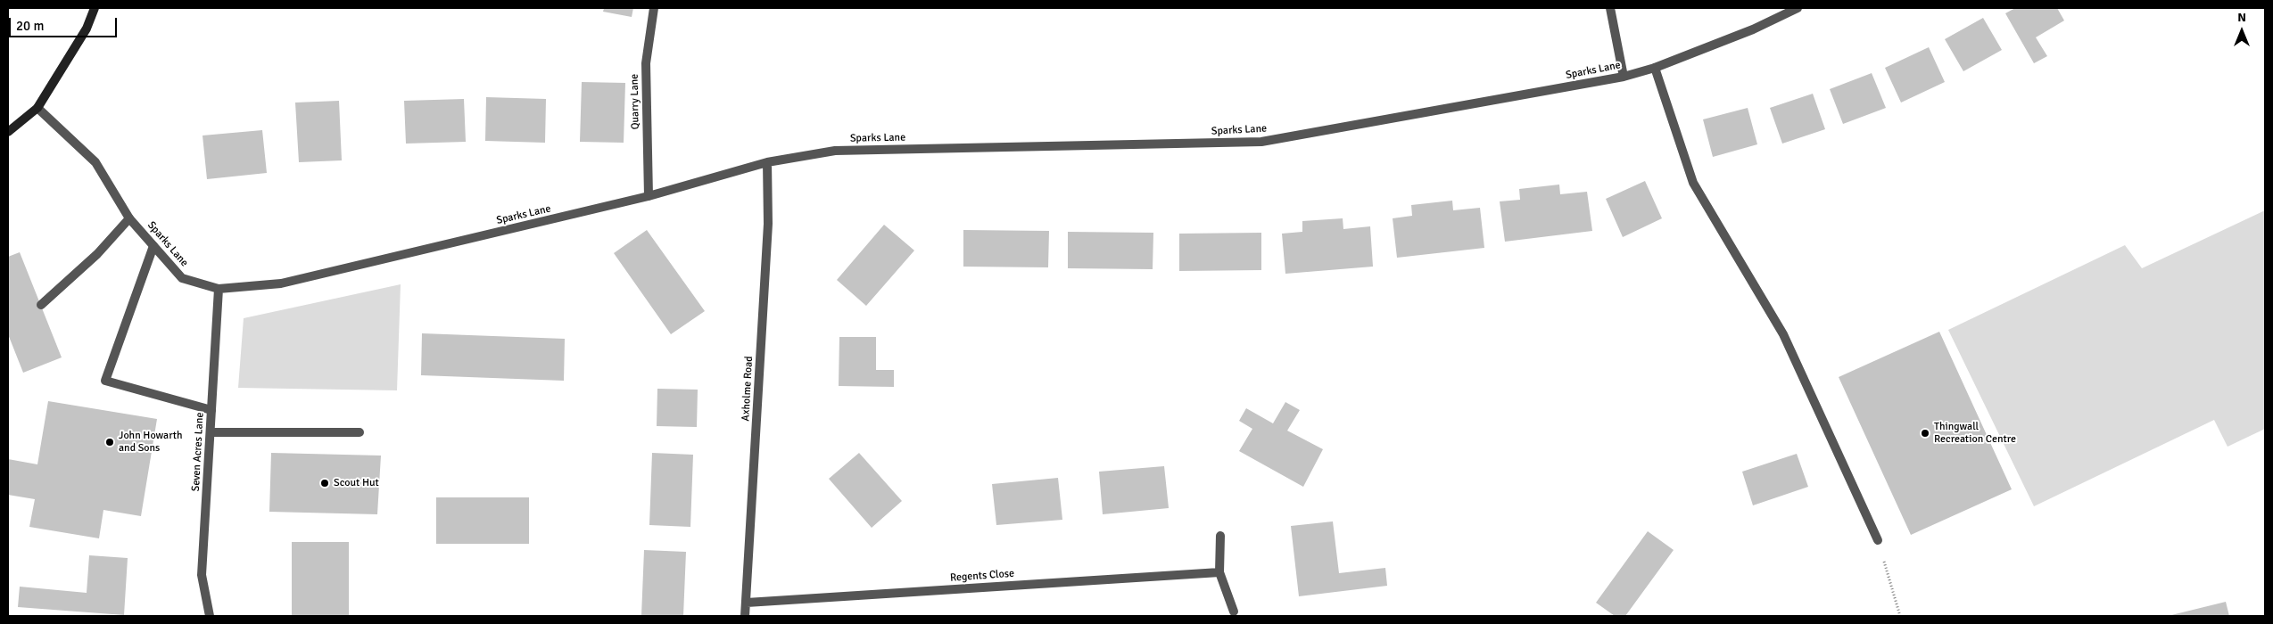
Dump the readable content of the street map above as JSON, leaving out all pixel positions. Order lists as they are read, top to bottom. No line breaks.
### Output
{"streets":{"street":["Sparks Lane","Quarry Lane","Axholme Road","Seven Acres Lane","Regents Close"]},"crossings":[["Sparks Lane","Quarry Lane"],["Sparks Lane","Axholme Road"],["Sparks Lane","Seven Acres Lane"],["Axholme Road","Regents Close"]],"places":["Thingwall Recreation Centre","John Howarth and Sons","Scout Hut"],"scale_bar":"20 m","north":"top"}
